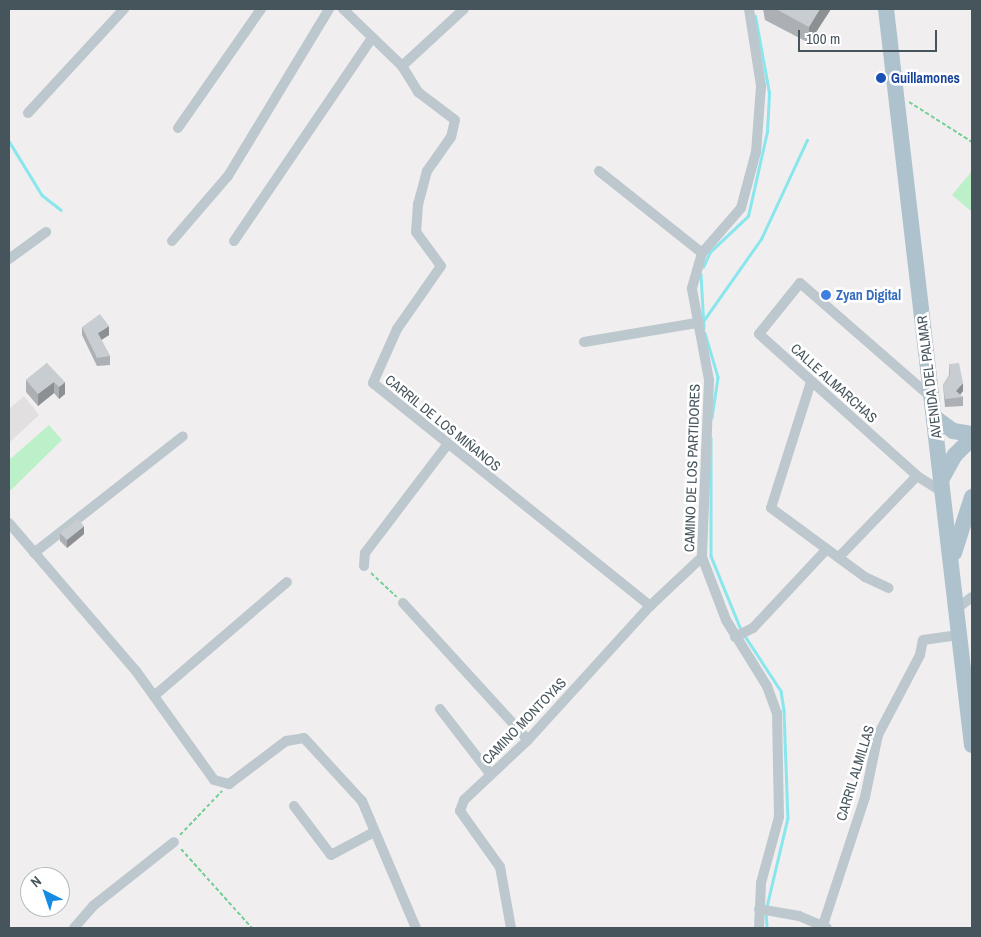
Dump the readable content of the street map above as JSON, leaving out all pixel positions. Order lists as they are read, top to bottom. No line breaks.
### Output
{"streets":{"main road":["AVENIDA DEL PALMAR"],"street":["CALLE ALMARCHAS","CARRIL DE LOS MIÑANOS","CAMINO DE LOS PARTIDORES","CAMINO MONTOYAS","CARRIL ALMILLAS"]},"crossings":[["AVENIDA DEL PALMAR","CALLE ALMARCHAS"],["AVENIDA DEL PALMAR","CARRIL ALMILLAS"],["CARRIL DE LOS MIÑANOS","CAMINO MONTOYAS"],["CAMINO DE LOS PARTIDORES","CAMINO MONTOYAS"],["CAMINO DE LOS PARTIDORES","CARRIL ALMILLAS"]],"places":["Guillamones","Zyan Digital"],"scale_bar":"100 m","north":"top left"}
